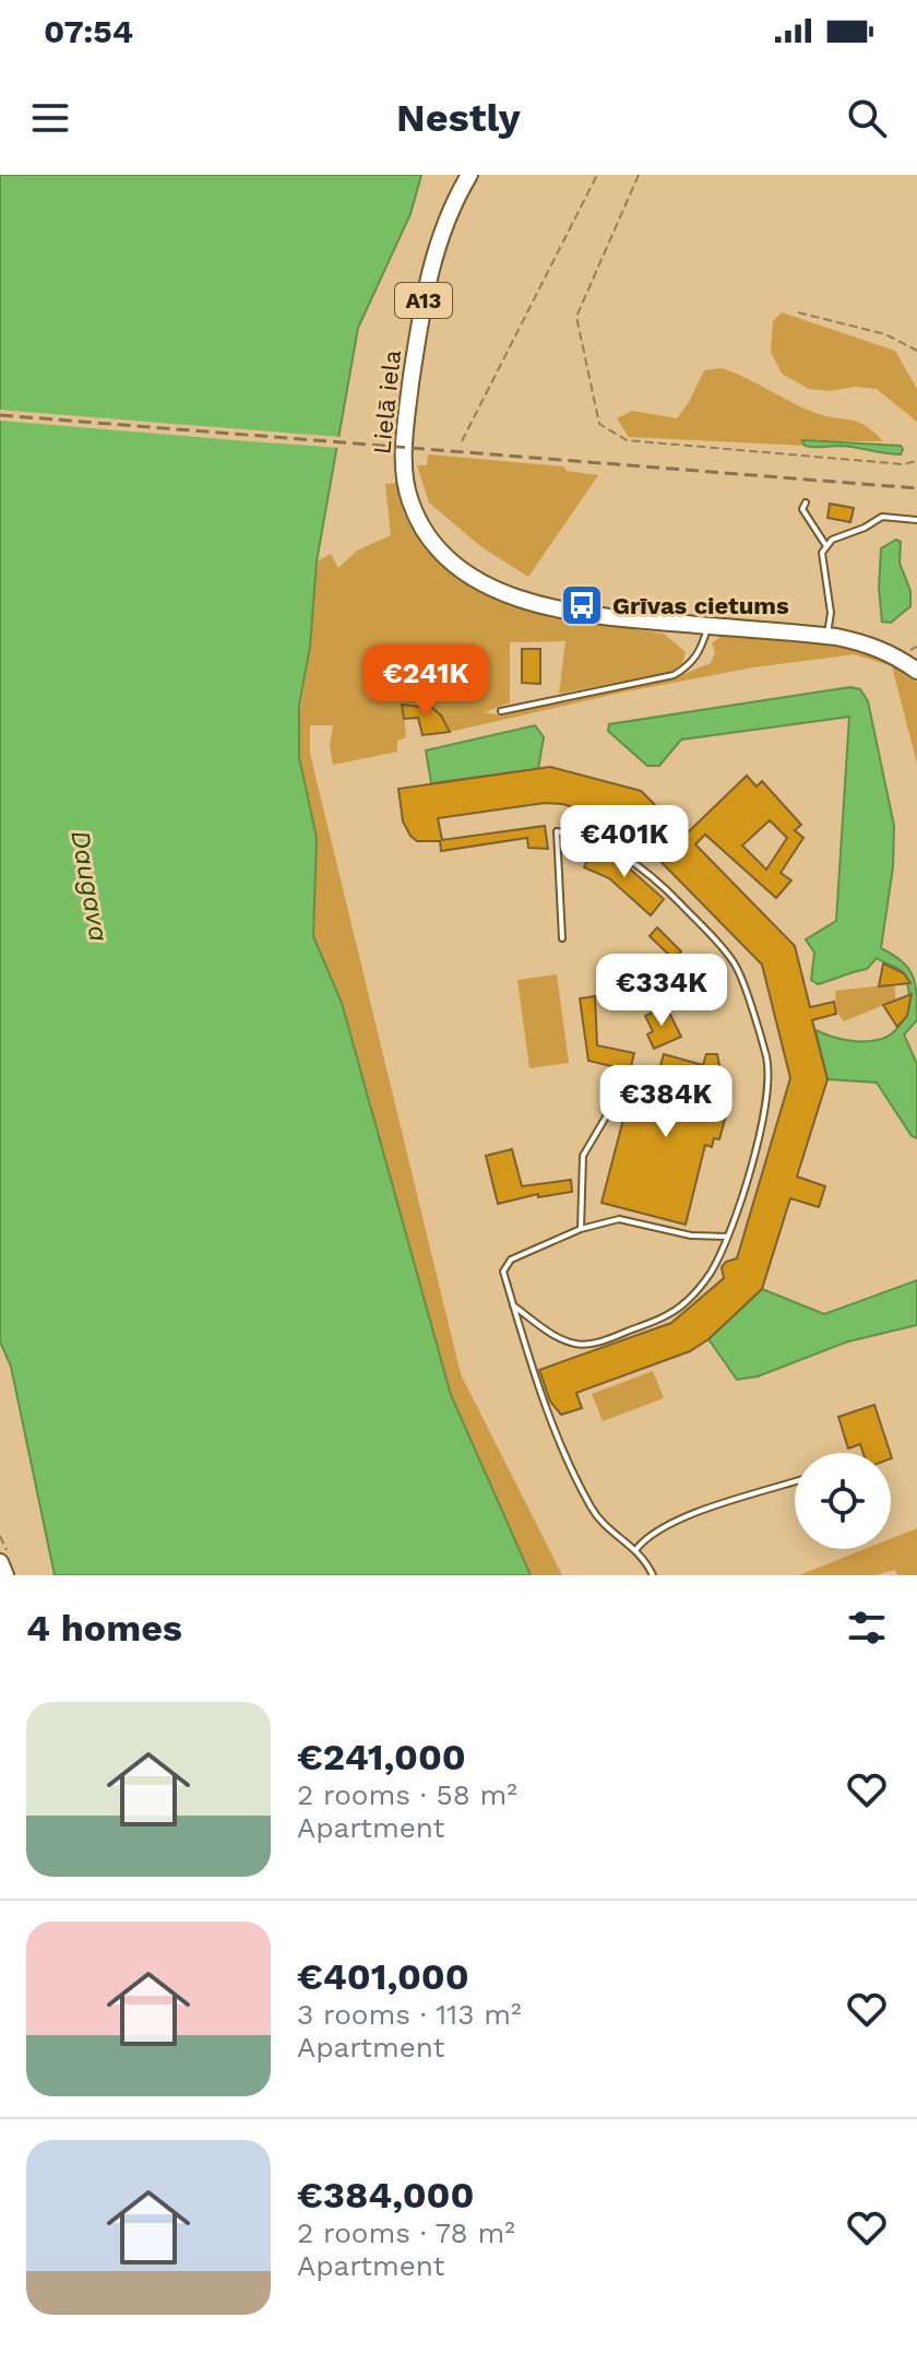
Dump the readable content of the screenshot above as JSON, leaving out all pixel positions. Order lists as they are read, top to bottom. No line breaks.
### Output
{"streets":{"main road":["A13","Lielā iela"]},"water":["Daugava"],"places":{"bus stop":["Grīvas cietums"]},"page":{"status":"07:54","header":"Nestly","price":["€241K","€401K","€334K","€384K"],"heading":"4 homes","list":[{"name":"€241,000","note":"2 rooms · 58 m² · Apartment"},{"name":"€401,000","note":"3 rooms · 113 m² · Apartment"},{"name":"€384,000","note":"2 rooms · 78 m² · Apartment"}]}}
